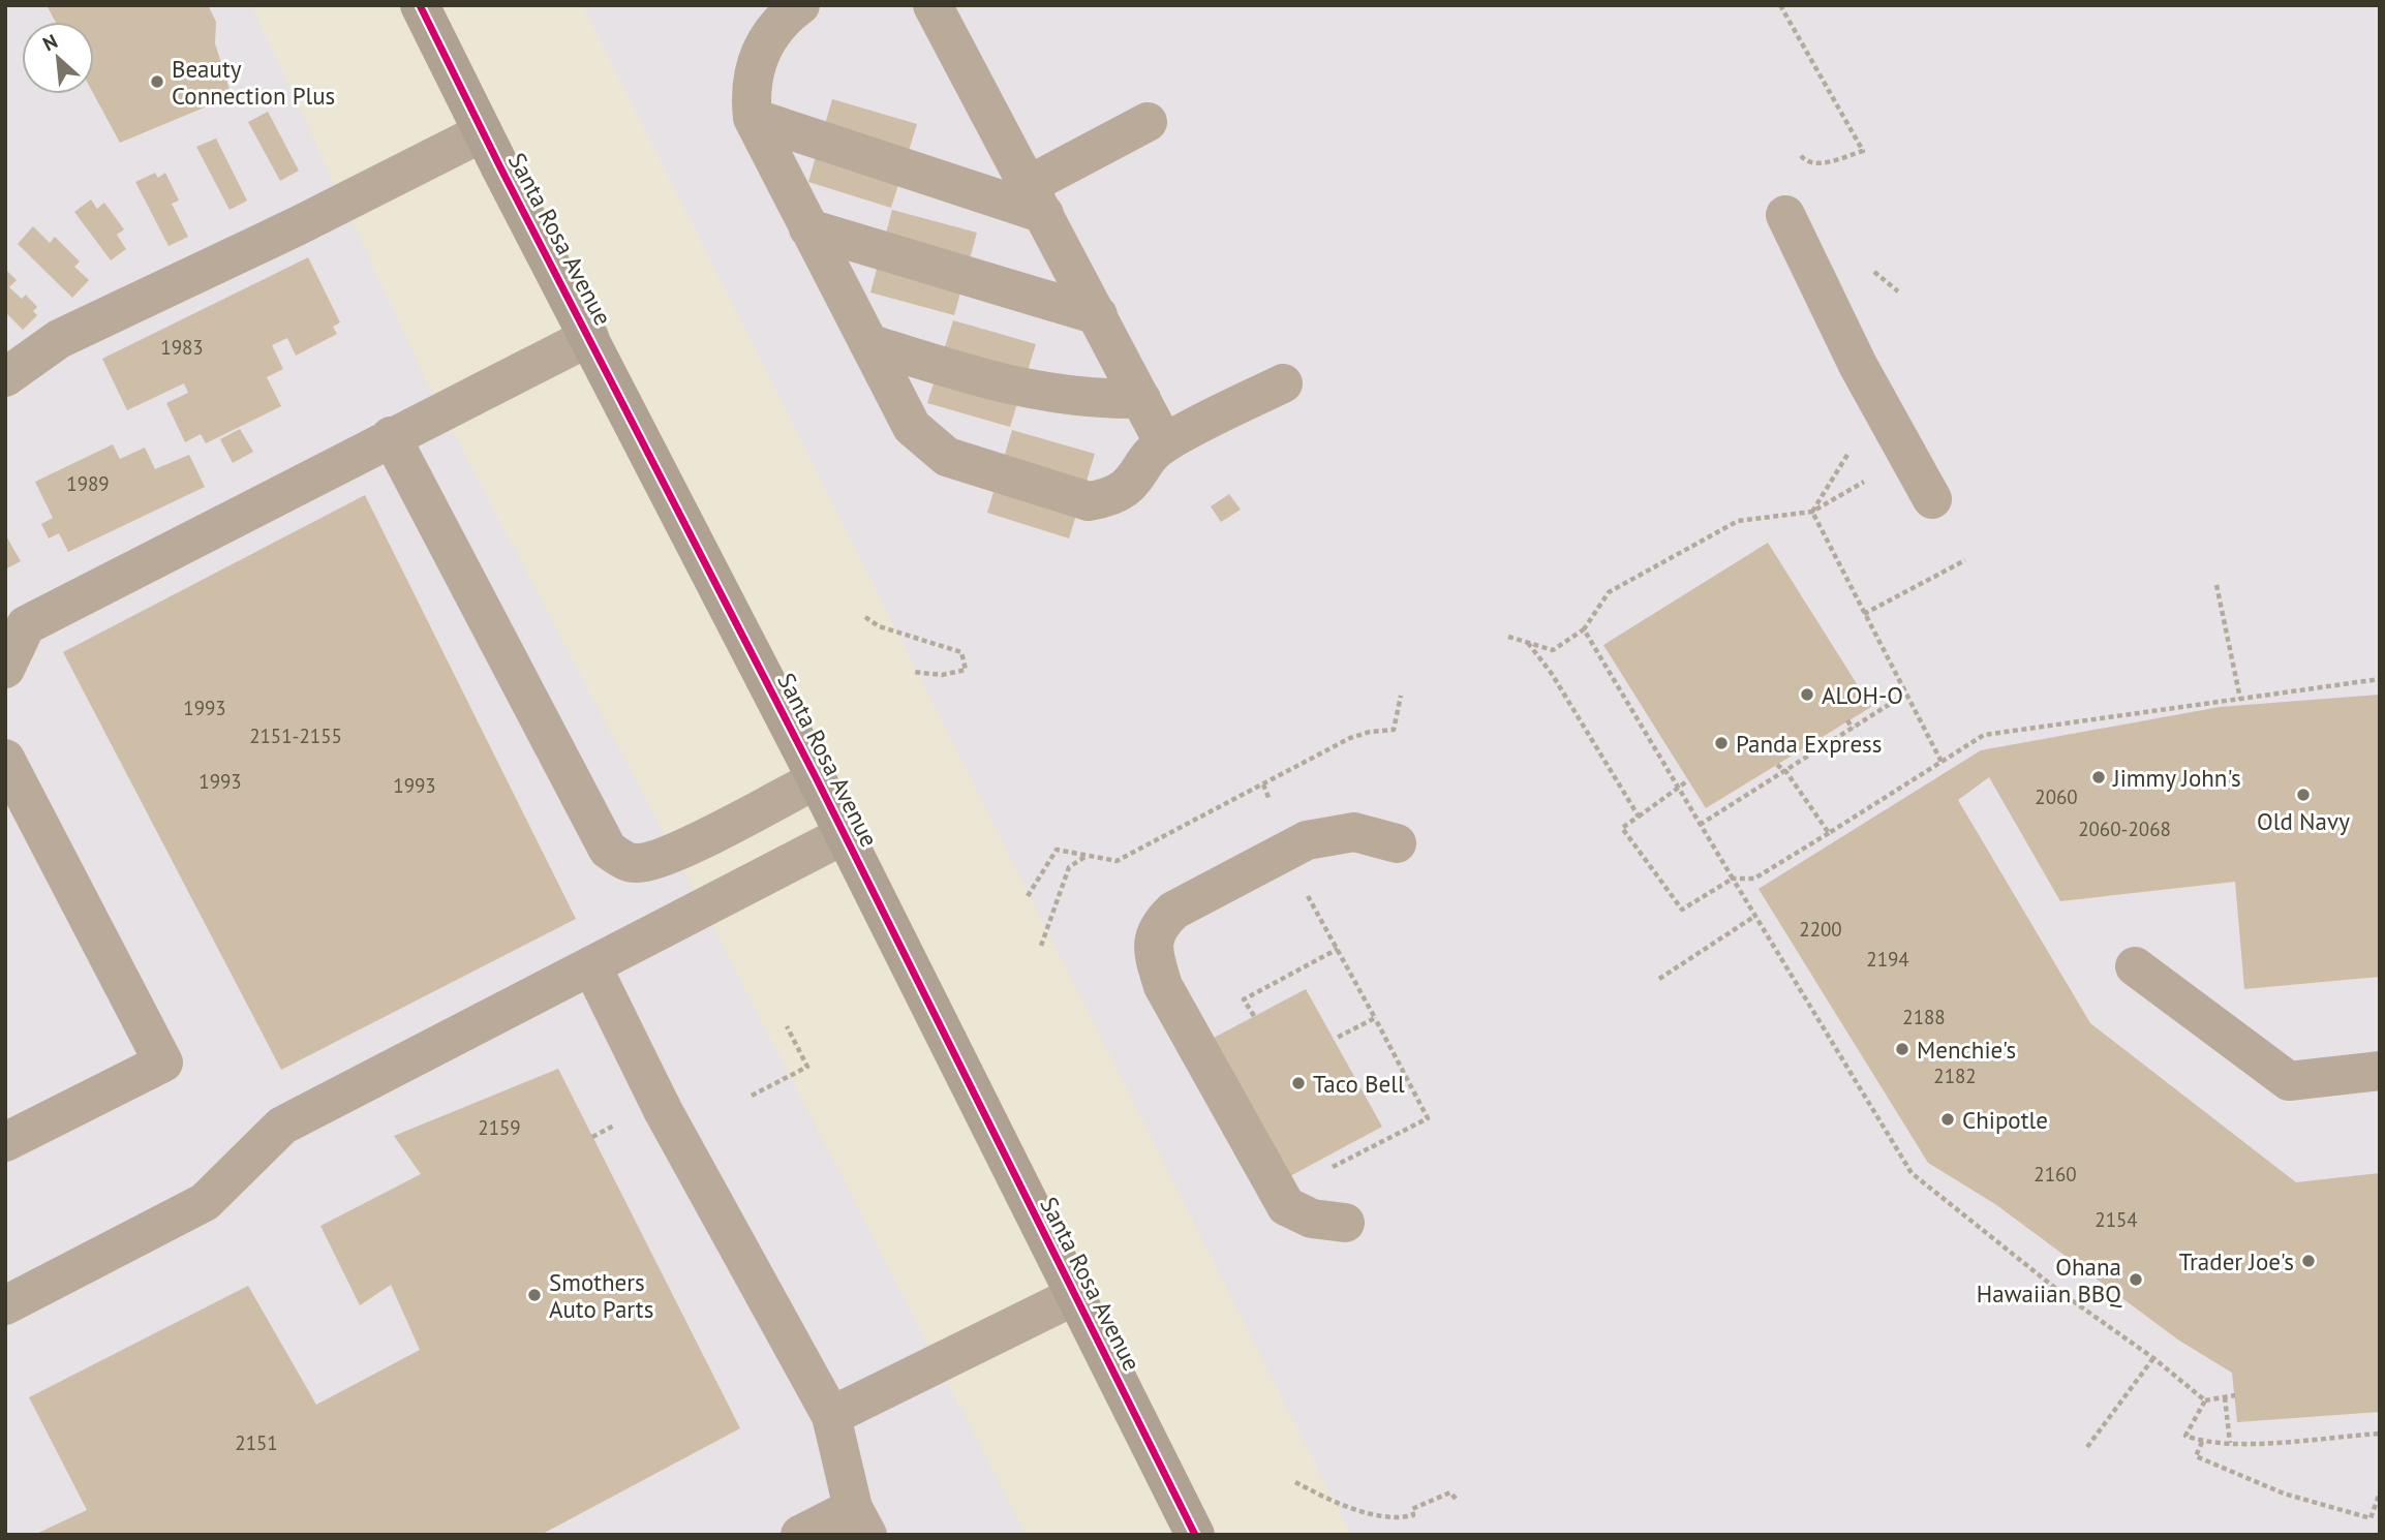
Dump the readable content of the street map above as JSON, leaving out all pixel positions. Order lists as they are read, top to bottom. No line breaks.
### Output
{"streets":{"main road":["Santa Rosa Avenue"]},"places":["Beauty Connection Plus","ALOH-O","Panda Express","Jimmy John's","Old Navy","Menchie's","Taco Bell","Chipotle","Trader Joe's","Ohana Hawaiian BBQ","Smothers Auto Parts"],"house_numbers":["1983","1989","1993","2151-2155","1993","1993","2060","2060-2068","2200","2194","2188","2182","2159","2160","2154","2151"],"north":"top left"}
